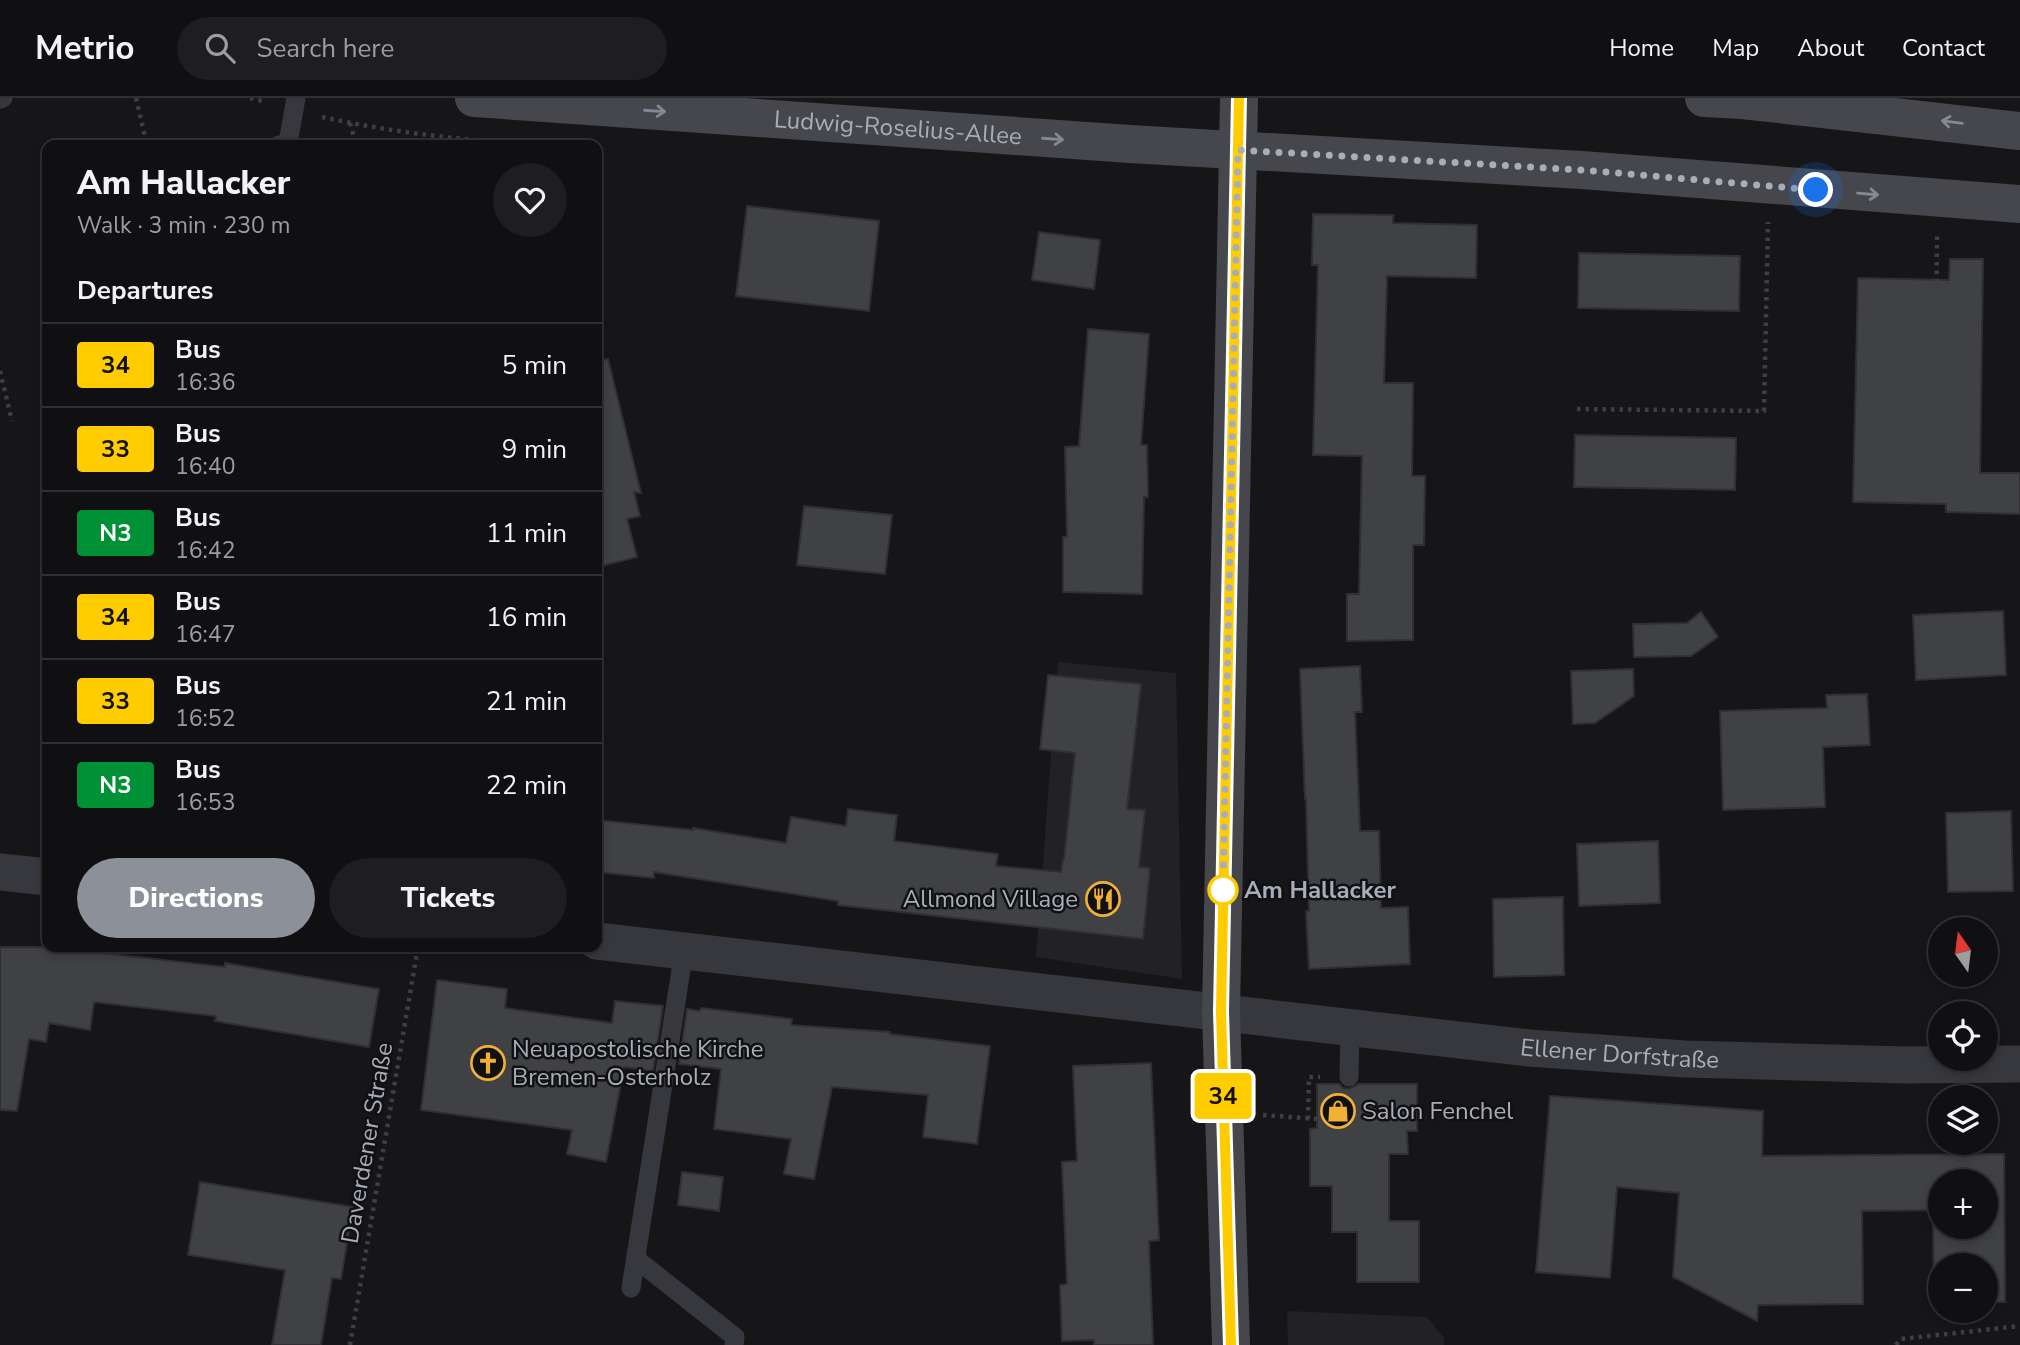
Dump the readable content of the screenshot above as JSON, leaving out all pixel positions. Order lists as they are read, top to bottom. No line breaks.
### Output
{"streets":{"main road":["Ludwig-Roselius-Allee"],"street":["Ellener Dorfstraße"],"path":["Daverdener Straße"]},"one_way":["Ludwig-Roselius-Allee"],"places":{"other":["Am Hallacker"],"restaurant":["Allmond Village"],"church":["Neuapostolische Kirche Bremen-Osterholz"],"shop":["Salon Fenchel"]},"lines":["bus line 34"],"north":"top","page":{"header":"Metrio","search":"Search here","nav":["Home","Map","About","Contact"],"on_map":"34","heading":[["Am Hallacker","Walk · 3 min · 230 m"],"Departures"],"list":[{"mark":"34","name":"Bus","note":"16:36","value":"5 min"},{"mark":"33","name":"Bus","note":"16:40","value":"9 min"},{"mark":"N3","name":"Bus","note":"16:42","value":"11 min"},{"mark":"34","name":"Bus","note":"16:47","value":"16 min"},{"mark":"33","name":"Bus","note":"16:52","value":"21 min"},{"mark":"N3","name":"Bus","note":"16:53","value":"22 min"}],"buttons":["Directions","Tickets"],"map_buttons":["+","−"]}}
